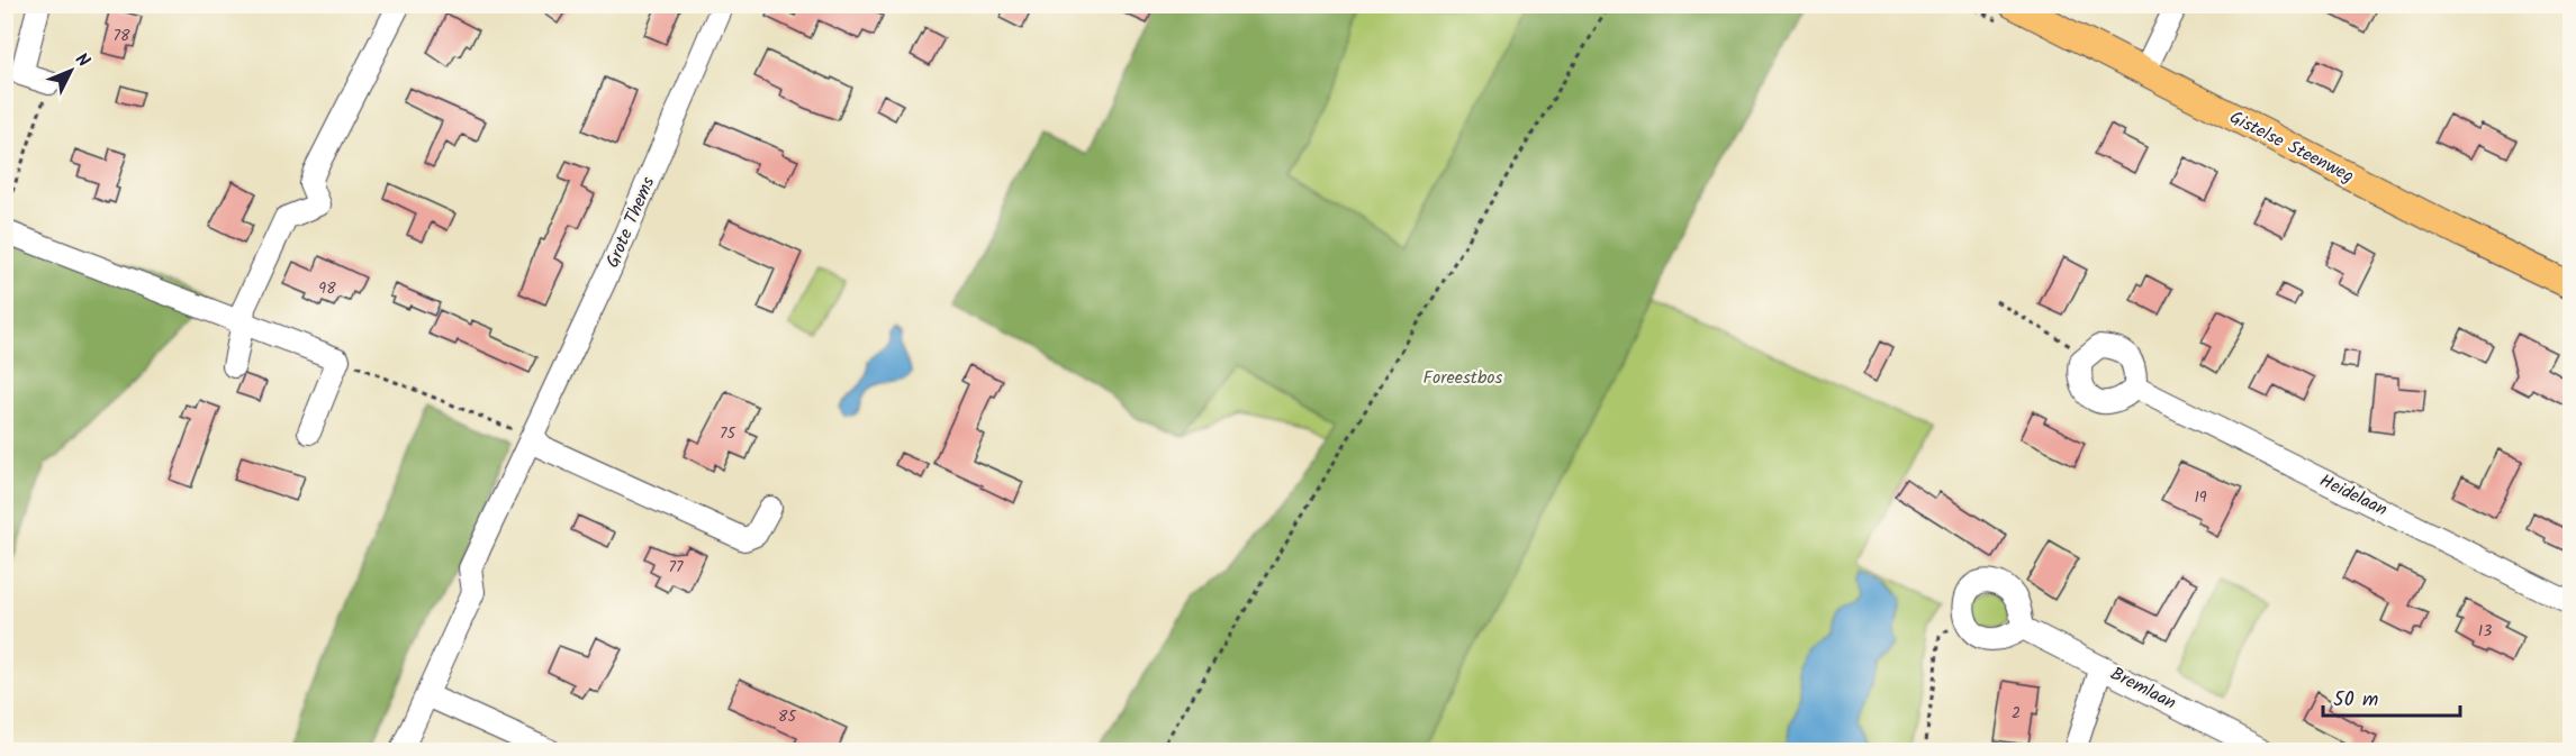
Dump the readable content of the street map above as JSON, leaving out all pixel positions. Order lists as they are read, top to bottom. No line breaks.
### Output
{"streets":{"main road":["Gistelse Steenweg"],"street":["Grote Thems","Heidelaan","Bremlaan"]},"parks":["Foreestbos"],"house_numbers":["78","98","75","19","77","13","2","85"],"scale_bar":"50 m","north":"top right"}
